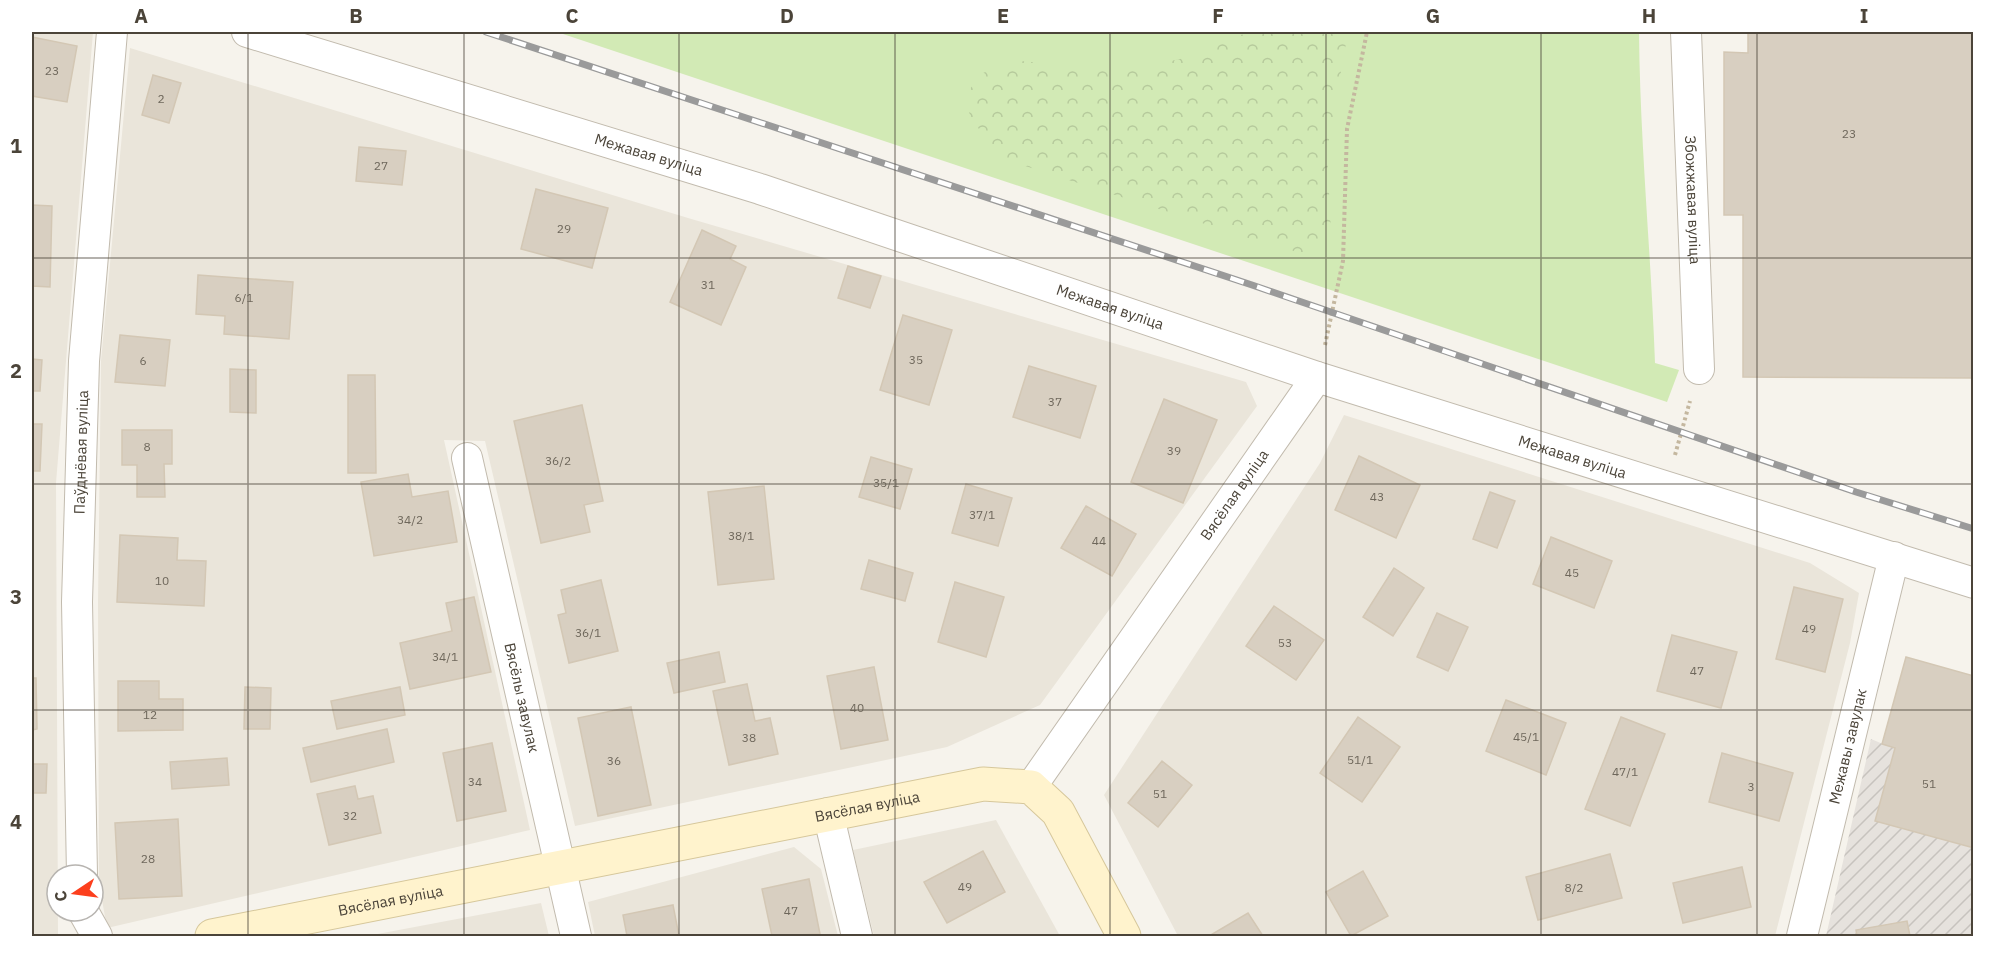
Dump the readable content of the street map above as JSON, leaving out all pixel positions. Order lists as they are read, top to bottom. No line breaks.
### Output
{"streets":{"street":["Межавая вуліца","Збожжавая вуліца","Паўднёвая вуліца","Вясёлая вуліца","Вясёлы завулак","Межавы завулак"]},"crossings":[["Межавая вуліца","Вясёлая вуліца"],["Межавая вуліца","Межавы завулак"],["Вясёлая вуліца","Вясёлы завулак"]],"house_numbers":["23","2","23","27","29","31","6/1","35","6","37","8","39","36/2","35/1","43","37/1","34/2","38/1","44","45","10","49","36/1","53","34/1","47","40","12","45/1","38","51/1","36","47/1","34","51","3","51","32","28","49","8/2","47"],"north":"left","grid":{"columns":["A","B","C","D","E","F","G","H","I"],"rows":["1","2","3","4"]}}
